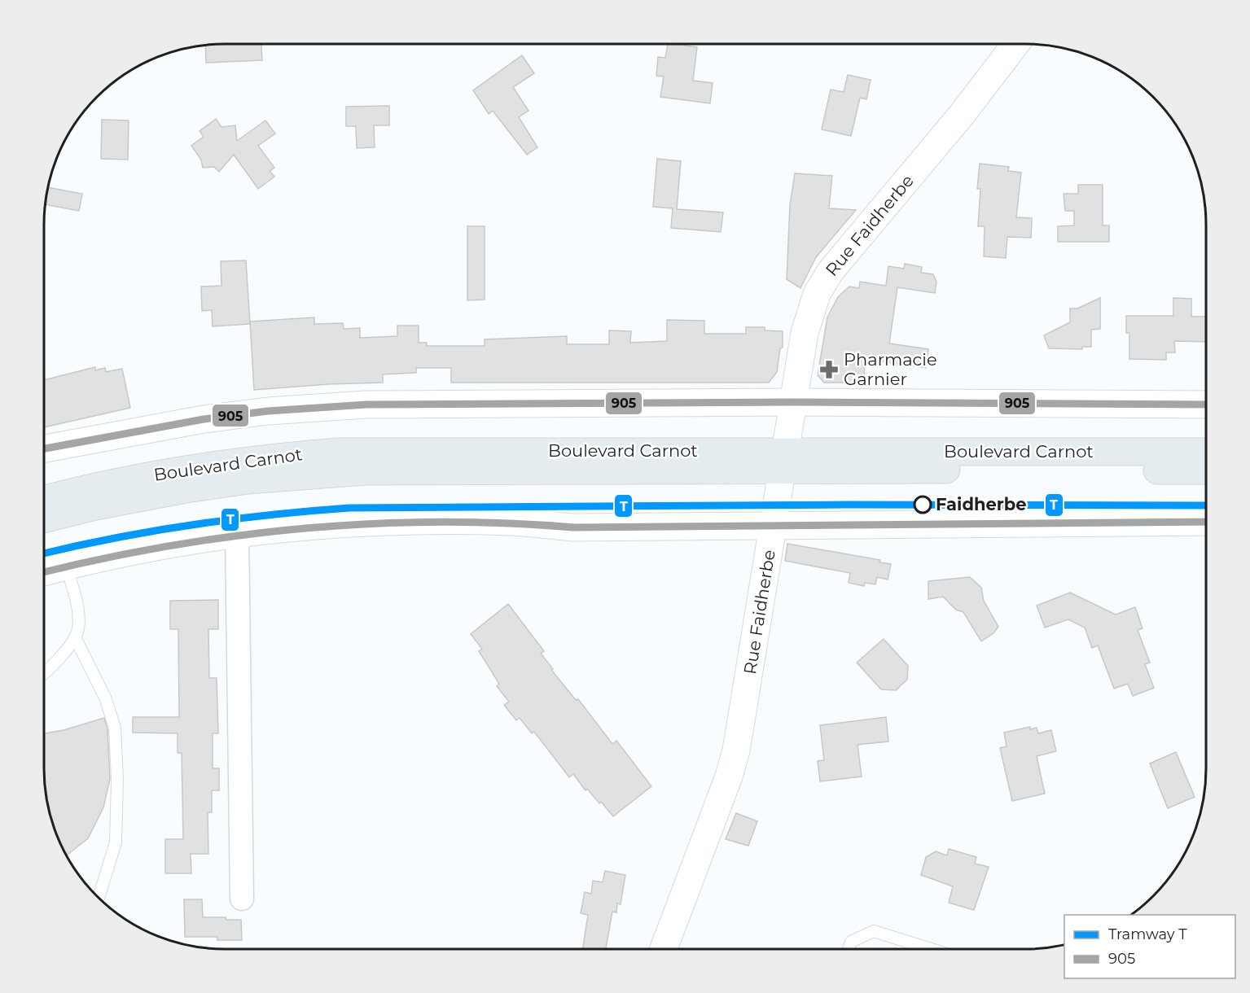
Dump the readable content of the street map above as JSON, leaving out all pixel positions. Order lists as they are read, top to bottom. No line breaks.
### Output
{"streets":{"main road":["Boulevard Carnot"],"street":["Rue Faidherbe"]},"crossings":[["Rue Faidherbe","Boulevard Carnot"]],"places":{"pharmacy":["Pharmacie Garnier"],"other":["Faidherbe"]},"lines":["transit line 905","tram line T"],"legend":["Tramway T","905"]}
